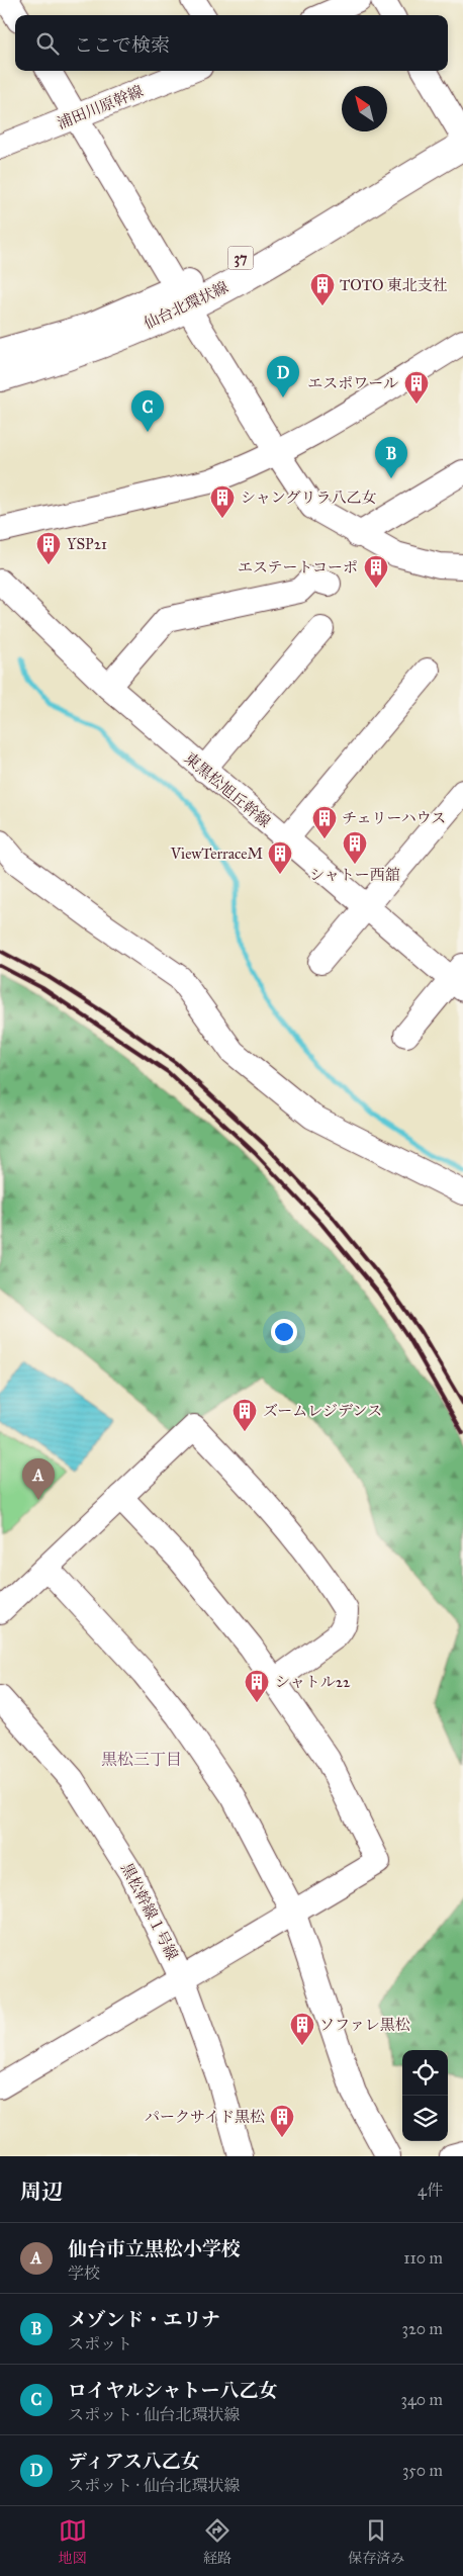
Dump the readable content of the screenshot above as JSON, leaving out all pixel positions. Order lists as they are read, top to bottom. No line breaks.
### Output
{"streets":{"main road":["37","仙台北環状線"],"street":["浦田川原幹線","東黒松旭丘幹線","黒松幹線１号線"]},"districts":["黒松三丁目"],"places":{"building":["TOTO 東北支社","エスポワール","シャングリラ八乙女","YSP21","エステートコーポ","チェリーハウス","シャトー西舘","ViewTerraceM","ズームレジデンス","シャトル22","ソファレ黒松","パークサイド黒松"]},"north":"top left","page":{"search":"ここで検索","pins":["D","C","B","A"],"heading":["周辺","4件"],"list":[{"mark":"A","name":"仙台市立黒松小学校","note":"学校","value":"110 m"},{"mark":"B","name":"メゾンド・エリナ","note":"スポット","value":"320 m"},{"mark":"C","name":"ロイヤルシャトー八乙女","note":"スポット · 仙台北環状線","value":"340 m"},{"mark":"D","name":"ディアス八乙女","note":"スポット · 仙台北環状線","value":"350 m"}],"nav":["地図","経路","保存済み"]}}
